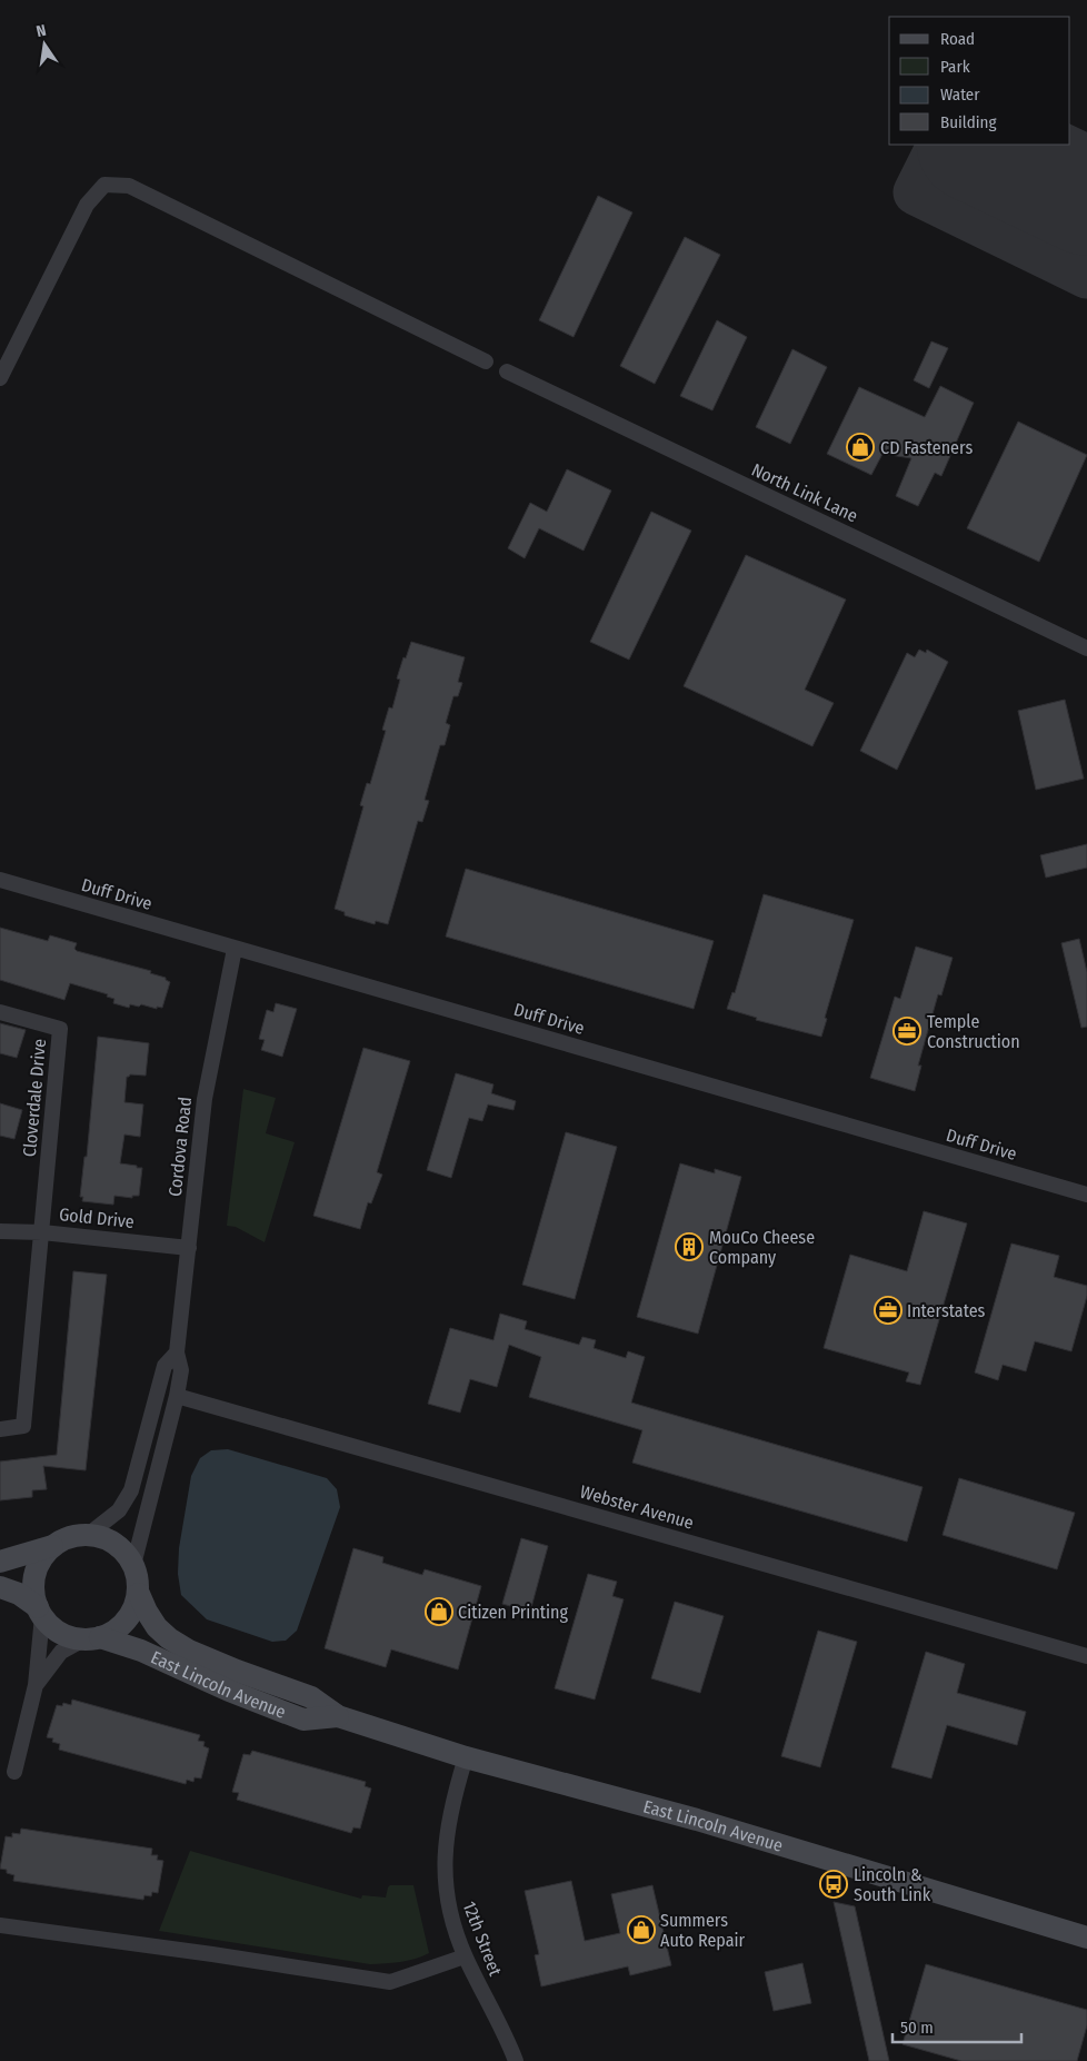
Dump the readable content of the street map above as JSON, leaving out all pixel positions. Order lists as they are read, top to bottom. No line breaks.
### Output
{"streets":{"street":["North Link Lane","Duff Drive","Cloverdale Drive","Cordova Road","Gold Drive","Webster Avenue","East Lincoln Avenue","12th Street"]},"crossings":[["Duff Drive","Cordova Road"],["Cloverdale Drive","Gold Drive"],["Cordova Road","Gold Drive"],["Cordova Road","Webster Avenue"],["Cordova Road","East Lincoln Avenue"],["East Lincoln Avenue","12th Street"]],"places":{"shop":["CD Fasteners","Citizen Printing","Summers Auto Repair"],"office":["Temple Construction","Interstates"],"building":["MouCo Cheese Company"],"bus stop":["Lincoln & South Link"]},"legend":["Road","Park","Water","Building"],"scale_bar":"50 m","north":"top"}
